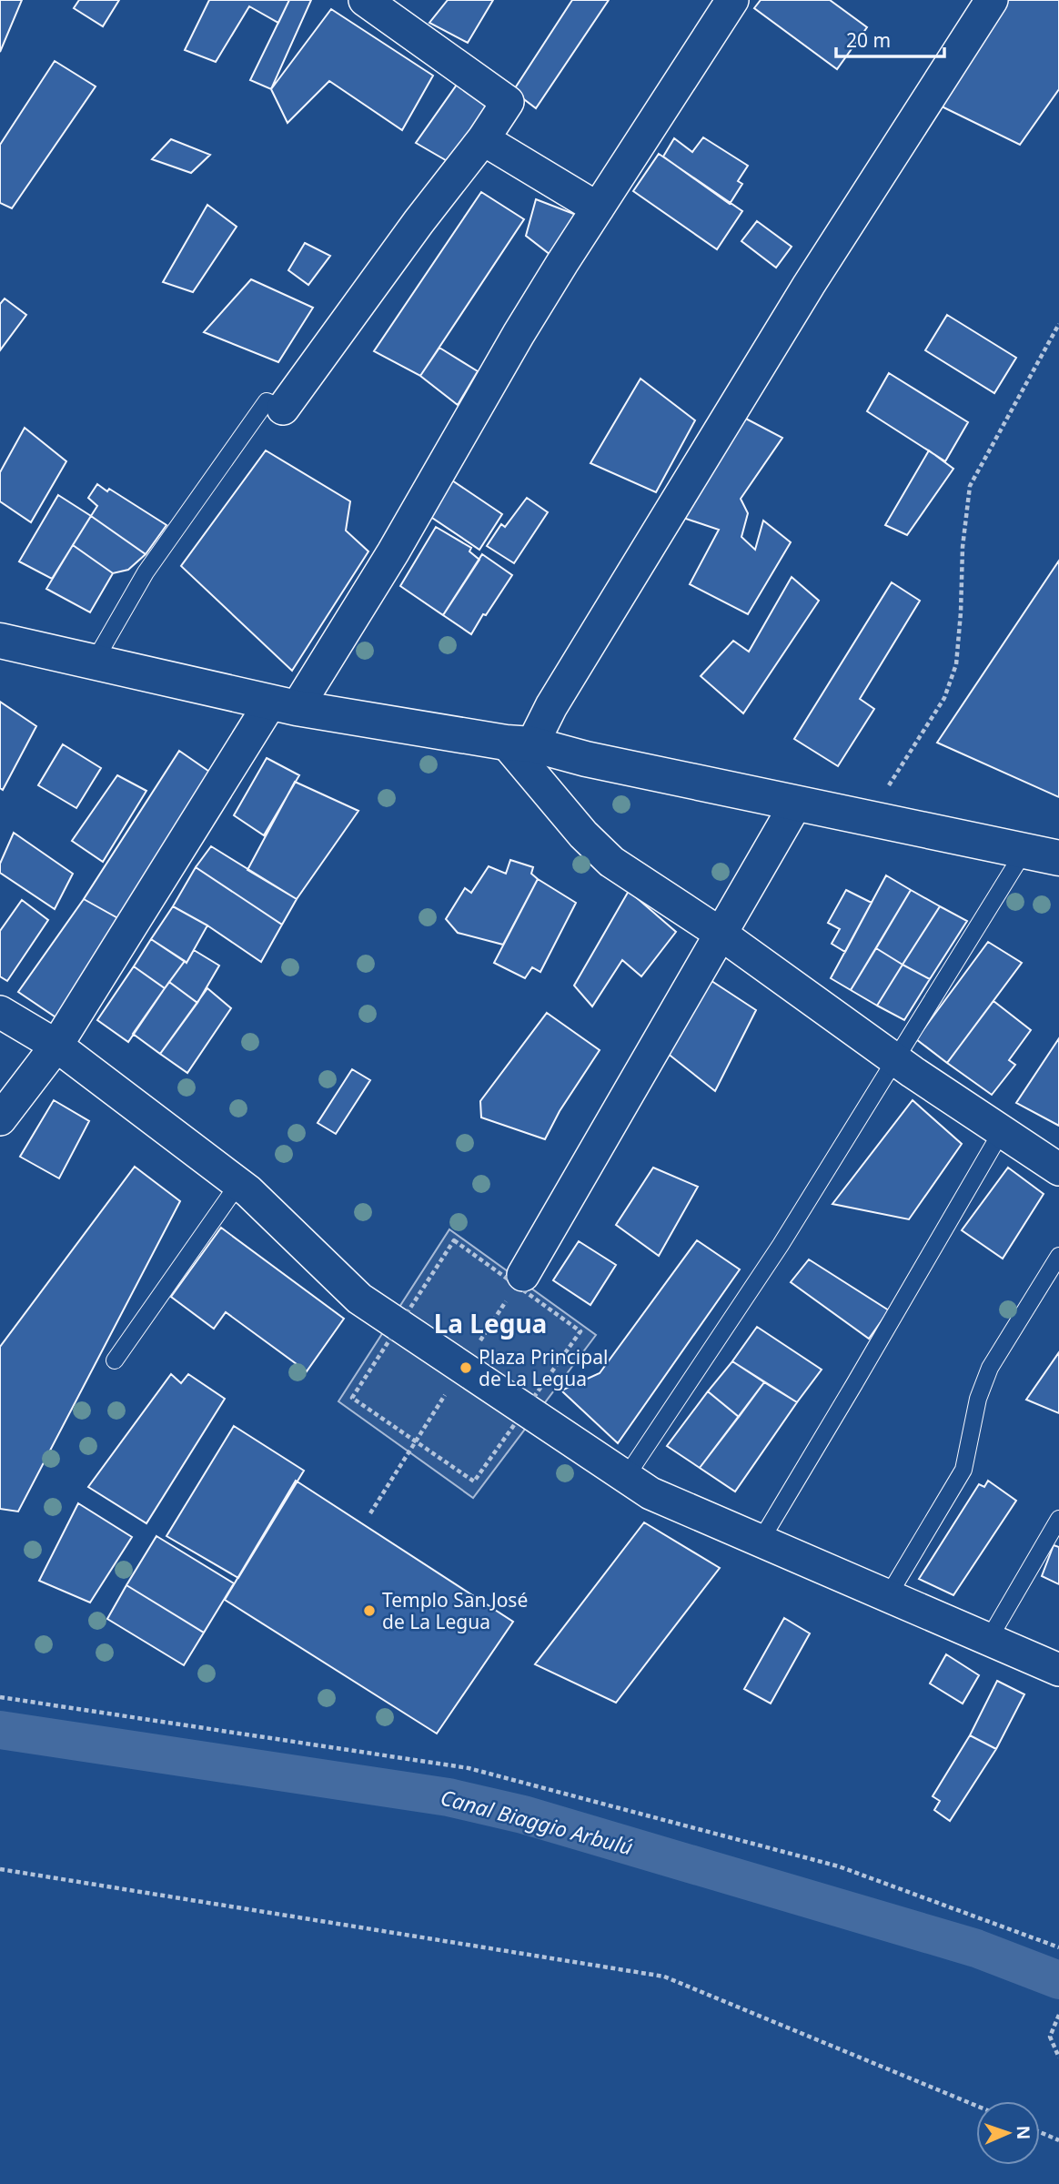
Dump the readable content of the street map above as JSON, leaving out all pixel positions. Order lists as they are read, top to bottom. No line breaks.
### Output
{"districts":["La Legua"],"water":["Canal Biaggio Arbulú"],"places":["Plaza Principal de La Legua","Templo San José de La Legua"],"scale_bar":"20 m","north":"right"}
